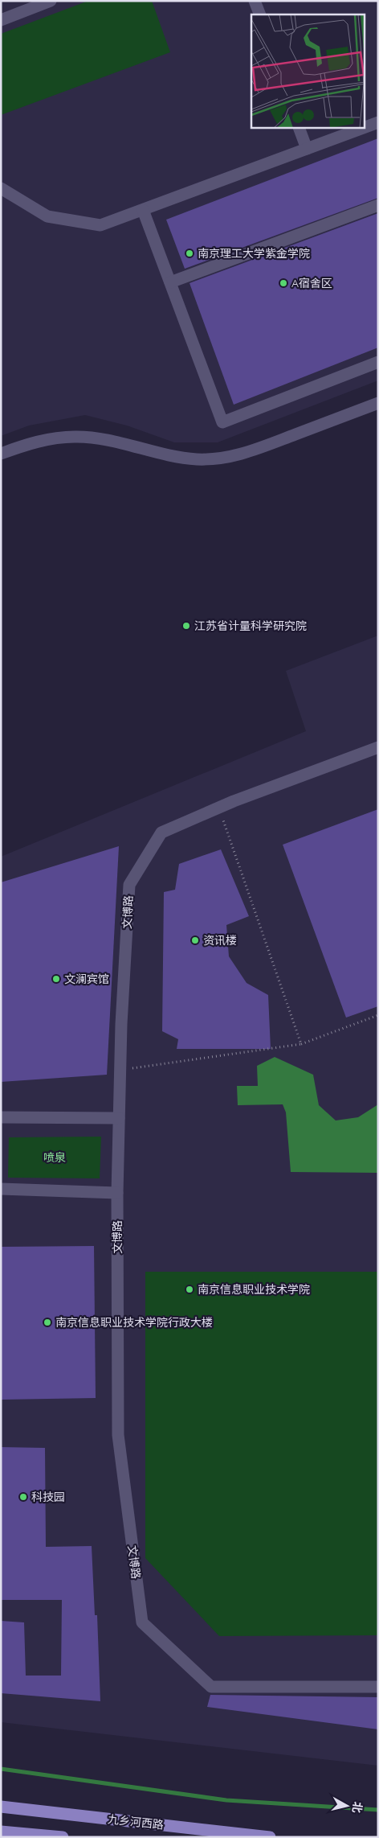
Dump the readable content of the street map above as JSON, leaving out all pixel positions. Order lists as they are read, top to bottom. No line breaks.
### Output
{"streets":{"main road":["九乡河西路"],"lane":["文博路"]},"parks":["喷泉"],"places":["南京理工大学紫金学院","A宿舍区","江苏省计量科学研究院","资讯楼","文澜宾馆","南京信息职业技术学院","南京信息职业技术学院行政大楼","科技园"],"north":"right"}
